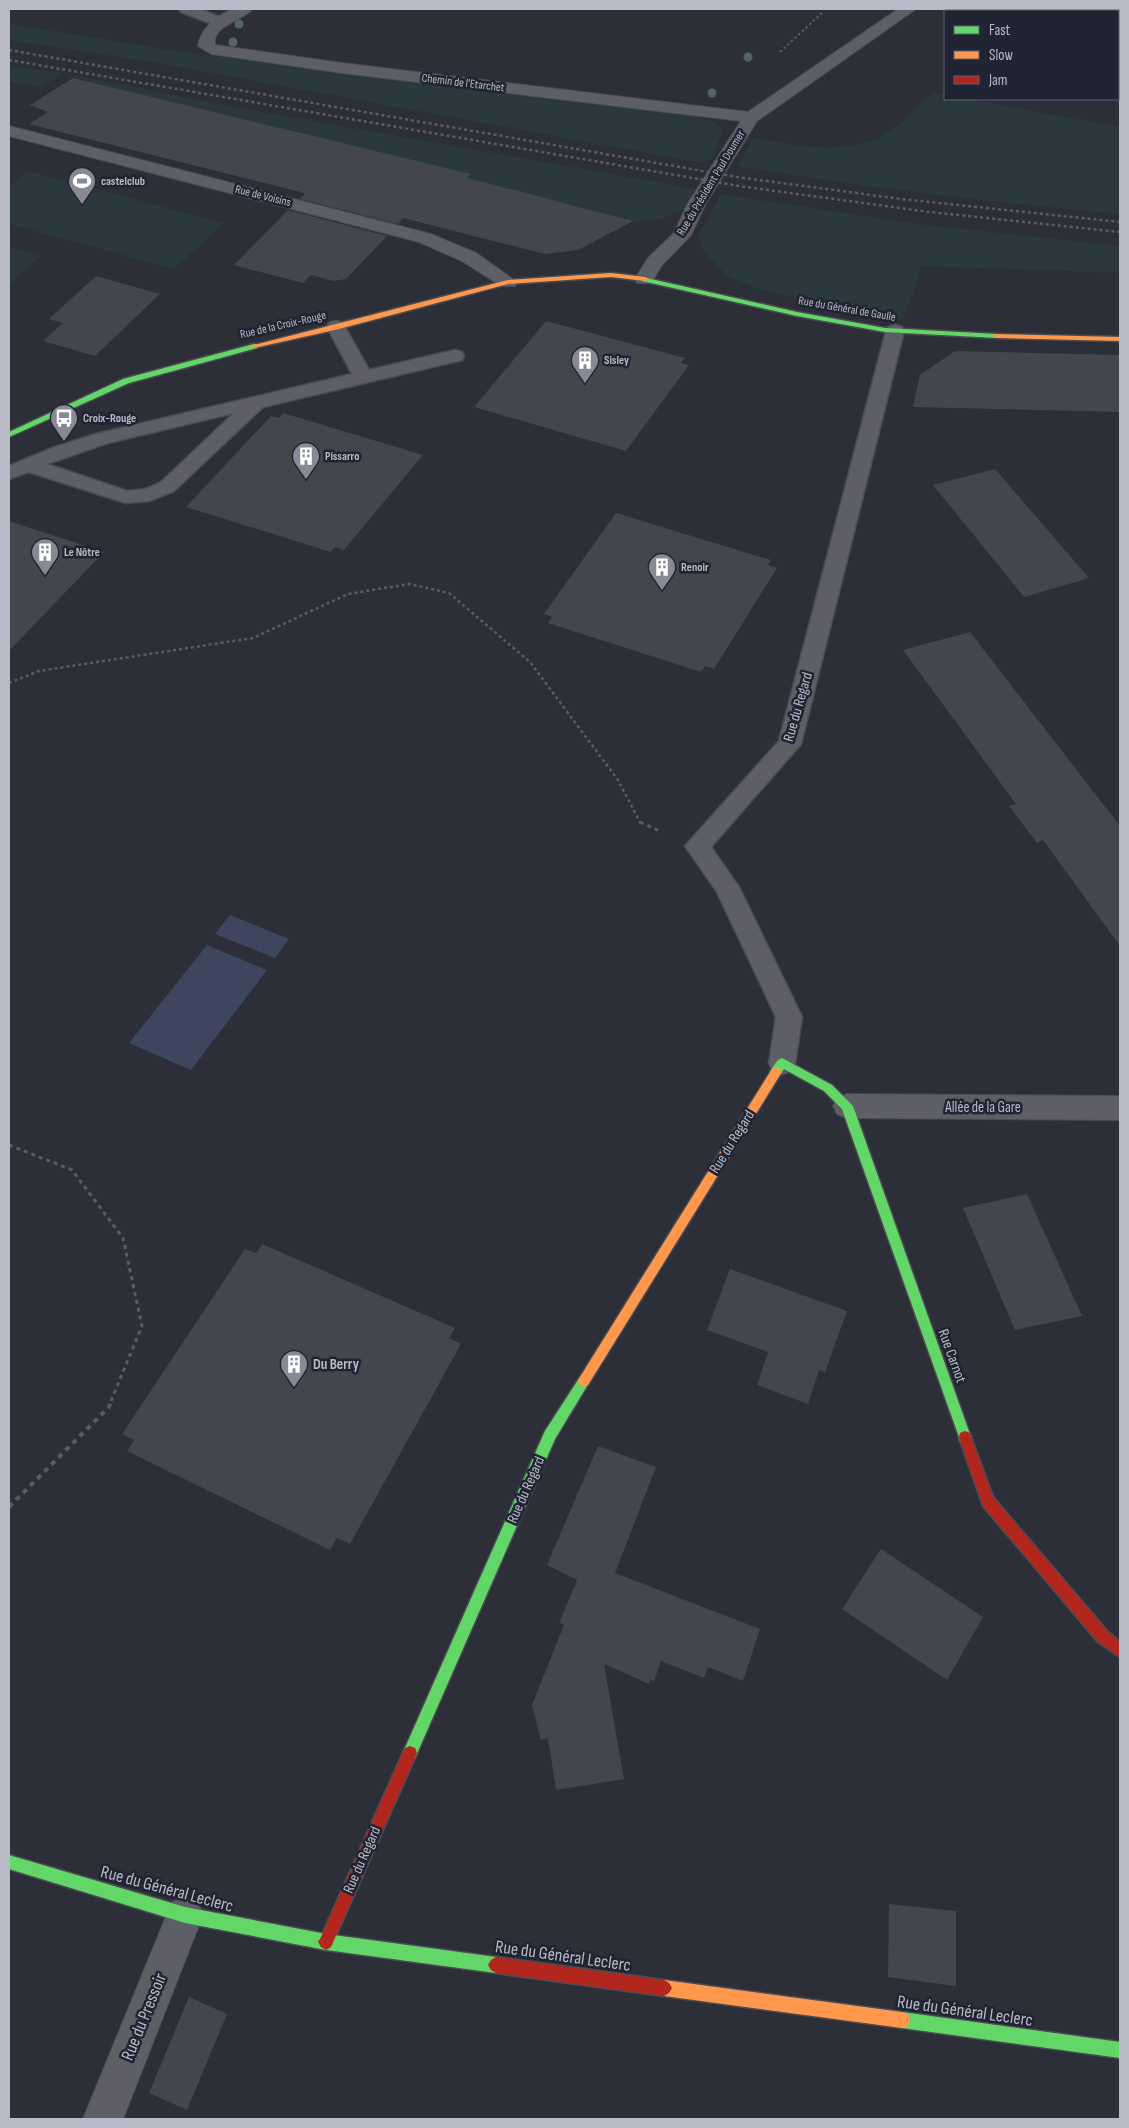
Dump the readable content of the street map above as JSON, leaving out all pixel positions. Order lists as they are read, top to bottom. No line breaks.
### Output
{"streets":{"street":["Chemin de l'Etarchet","Rue du Président Paul Doumer","Rue de Voisins","Rue du Général de Gaulle","Rue de la Croix-Rouge","Rue du Regard","Allée de la Gare","Rue Carnot","Rue du Général Leclerc","Rue du Pressoir"]},"crossings":[["Chemin de l'Etarchet","Rue du Président Paul Doumer"],["Rue du Président Paul Doumer","Rue du Général de Gaulle"],["Rue de Voisins","Rue de la Croix-Rouge"],["Rue du Général de Gaulle","Rue de la Croix-Rouge"],["Rue du Général de Gaulle","Rue du Regard"],["Rue du Regard","Rue Carnot"],["Rue du Regard","Rue du Général Leclerc"],["Allée de la Gare","Rue Carnot"],["Rue du Général Leclerc","Rue du Pressoir"]],"places":{"sports":["castelclub"],"building":["Sisley","Pissarro","Le Nôtre","Renoir","Du Berry"],"bus stop":["Croix-Rouge"]},"legend":["Fast","Slow","Jam"]}
